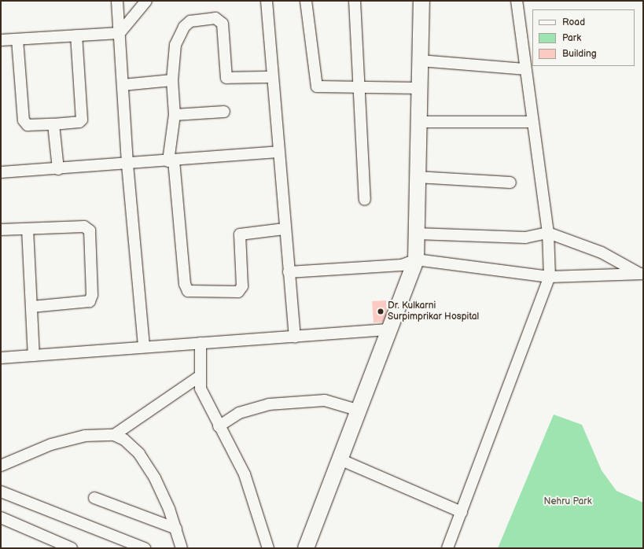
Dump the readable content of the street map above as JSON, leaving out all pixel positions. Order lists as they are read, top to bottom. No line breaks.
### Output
{"parks":["Nehru Park"],"places":["Dr. Kulkarni Surpimprikar Hospital"],"legend":["Road","Park","Building"]}
